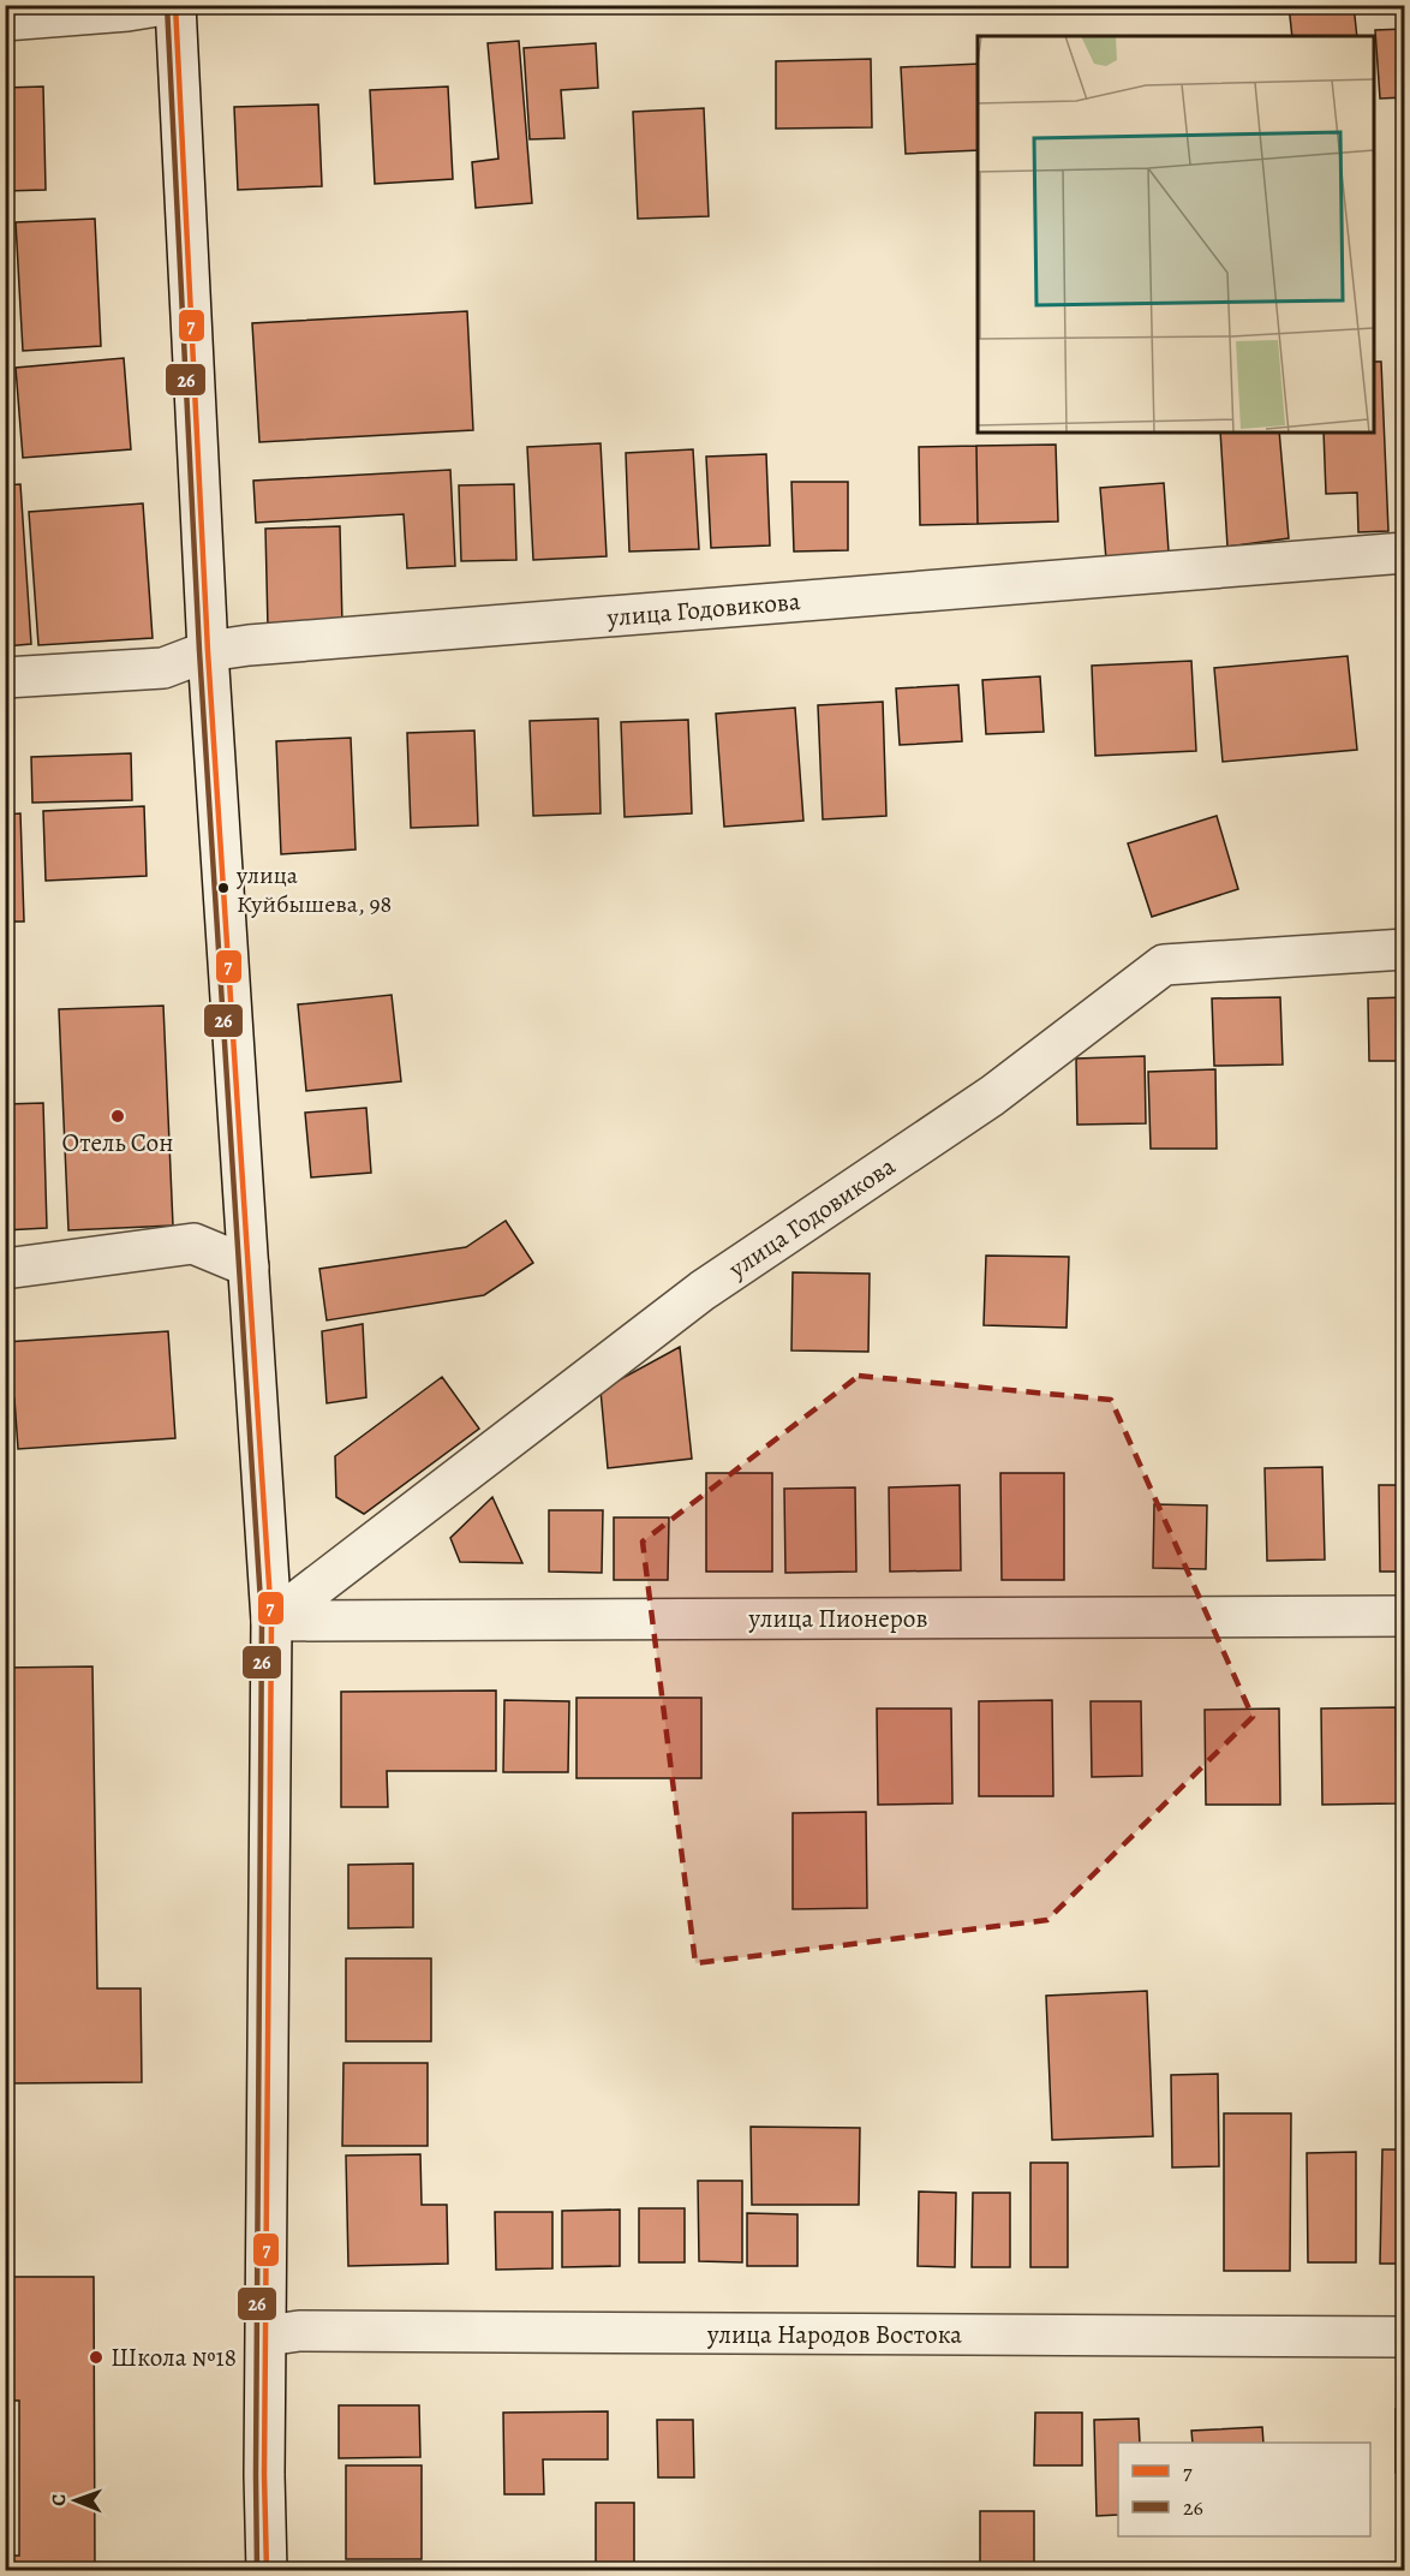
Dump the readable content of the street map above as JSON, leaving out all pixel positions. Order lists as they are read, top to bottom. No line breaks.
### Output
{"streets":{"street":["улица Годовикова","улица Пионеров","улица Народов Востока"]},"crossings":[["улица Годовикова","улица Пионеров"]],"places":["улица Куйбышева, 98","Отель Сон","Школа №18"],"lines":["transit line 7","transit line 26"],"legend":["7","26"],"north":"left"}
